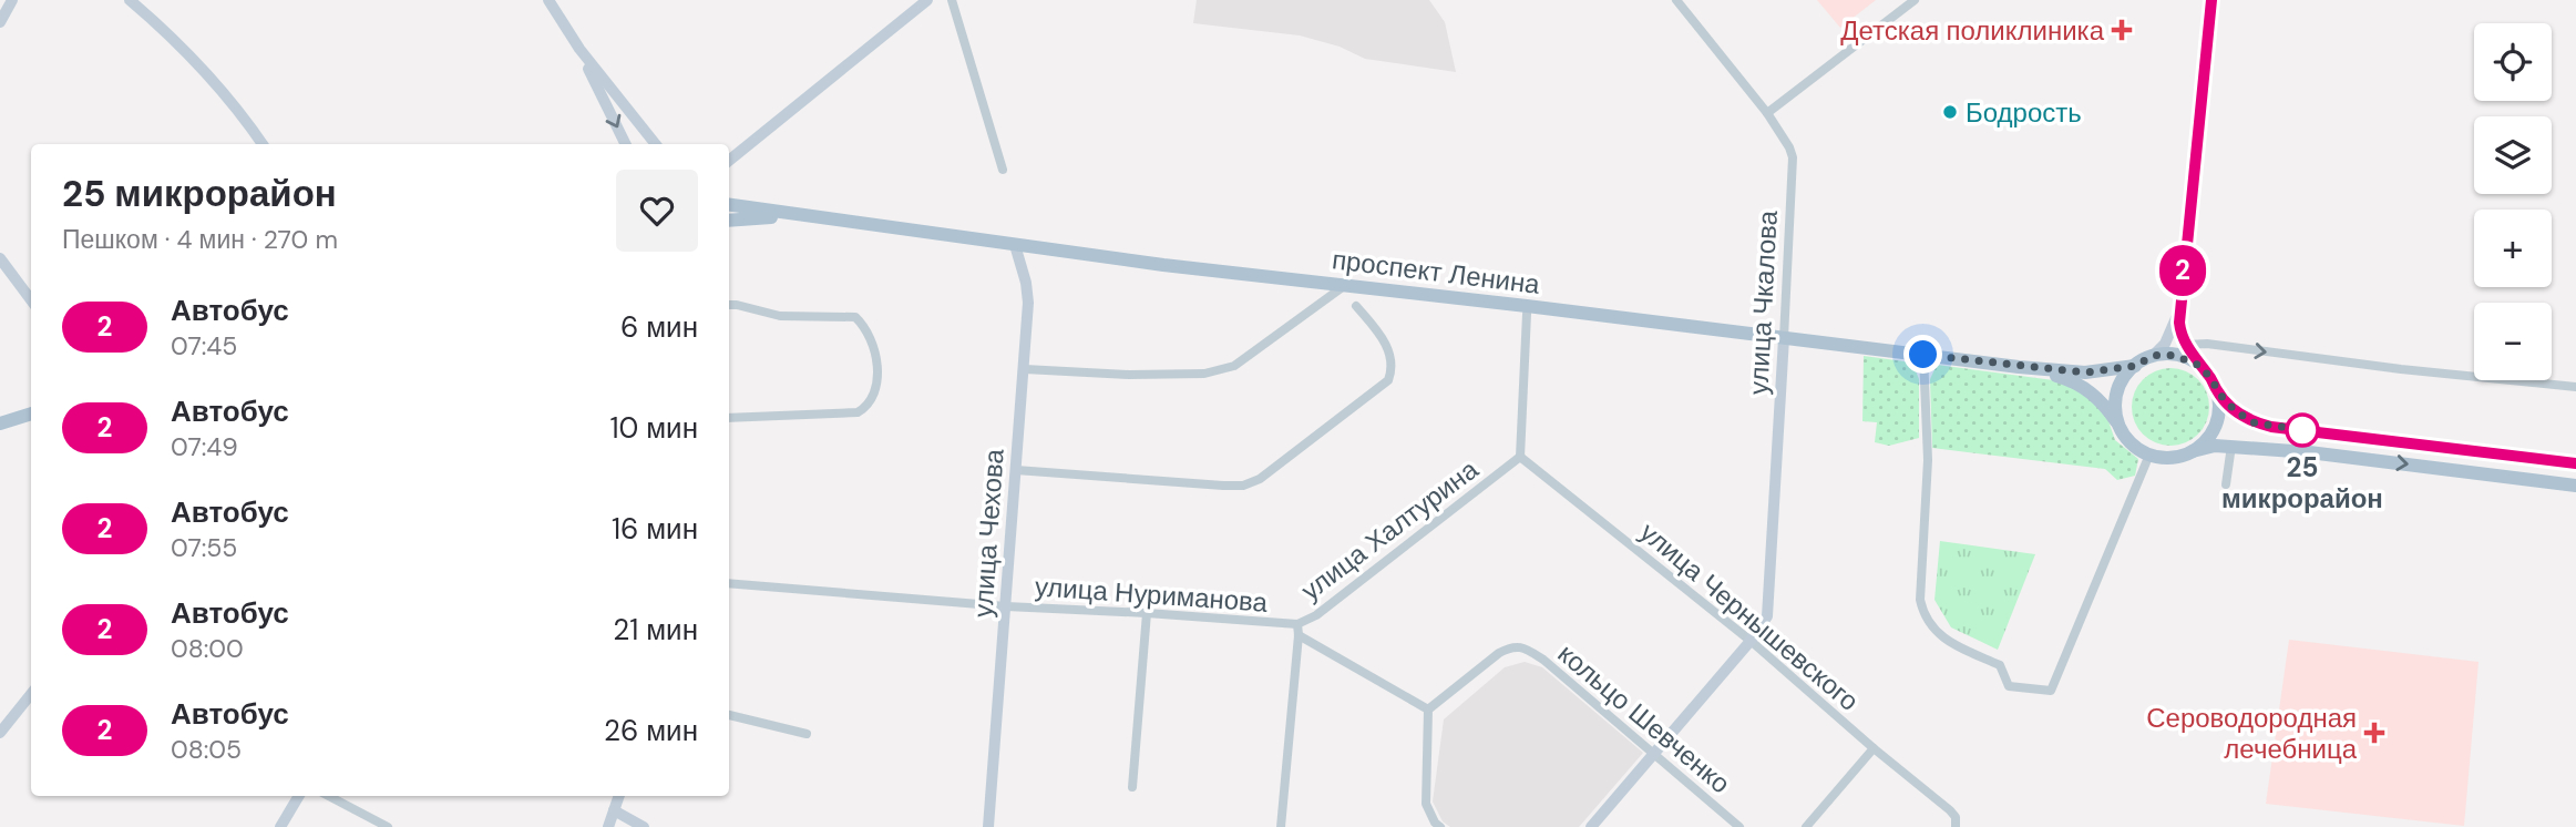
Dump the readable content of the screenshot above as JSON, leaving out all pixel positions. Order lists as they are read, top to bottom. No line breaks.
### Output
{"streets":{"main road":["проспект Ленина"],"street":["улица Чкалова","улица Халтурина","улица Чехова","улица Нуриманова","улица Чернышевского","кольцо Шевченко"]},"crossings":[["проспект Ленина","улица Чкалова"],["проспект Ленина","улица Чехова"],["улица Чкалова","улица Чернышевского"],["улица Чкалова","кольцо Шевченко"],["улица Халтурина","улица Нуриманова"],["улица Халтурина","улица Чернышевского"],["улица Чехова","улица Нуриманова"]],"places":{"health":["Детская поликлиника","Сероводородная лечебница"],"other":["Бодрость","25 микрорайон"]},"lines":["bus line 2"],"page":{"on_map":"2","map_buttons":["+","−"],"heading":["25 микрорайон","Пешком · 4 мин · 270 m"],"list":[{"mark":"2","name":"Автобус","note":"07:45","value":"6 мин"},{"mark":"2","name":"Автобус","note":"07:49","value":"10 мин"},{"mark":"2","name":"Автобус","note":"07:55","value":"16 мин"},{"mark":"2","name":"Автобус","note":"08:00","value":"21 мин"},{"mark":"2","name":"Автобус","note":"08:05","value":"26 мин"}]}}
